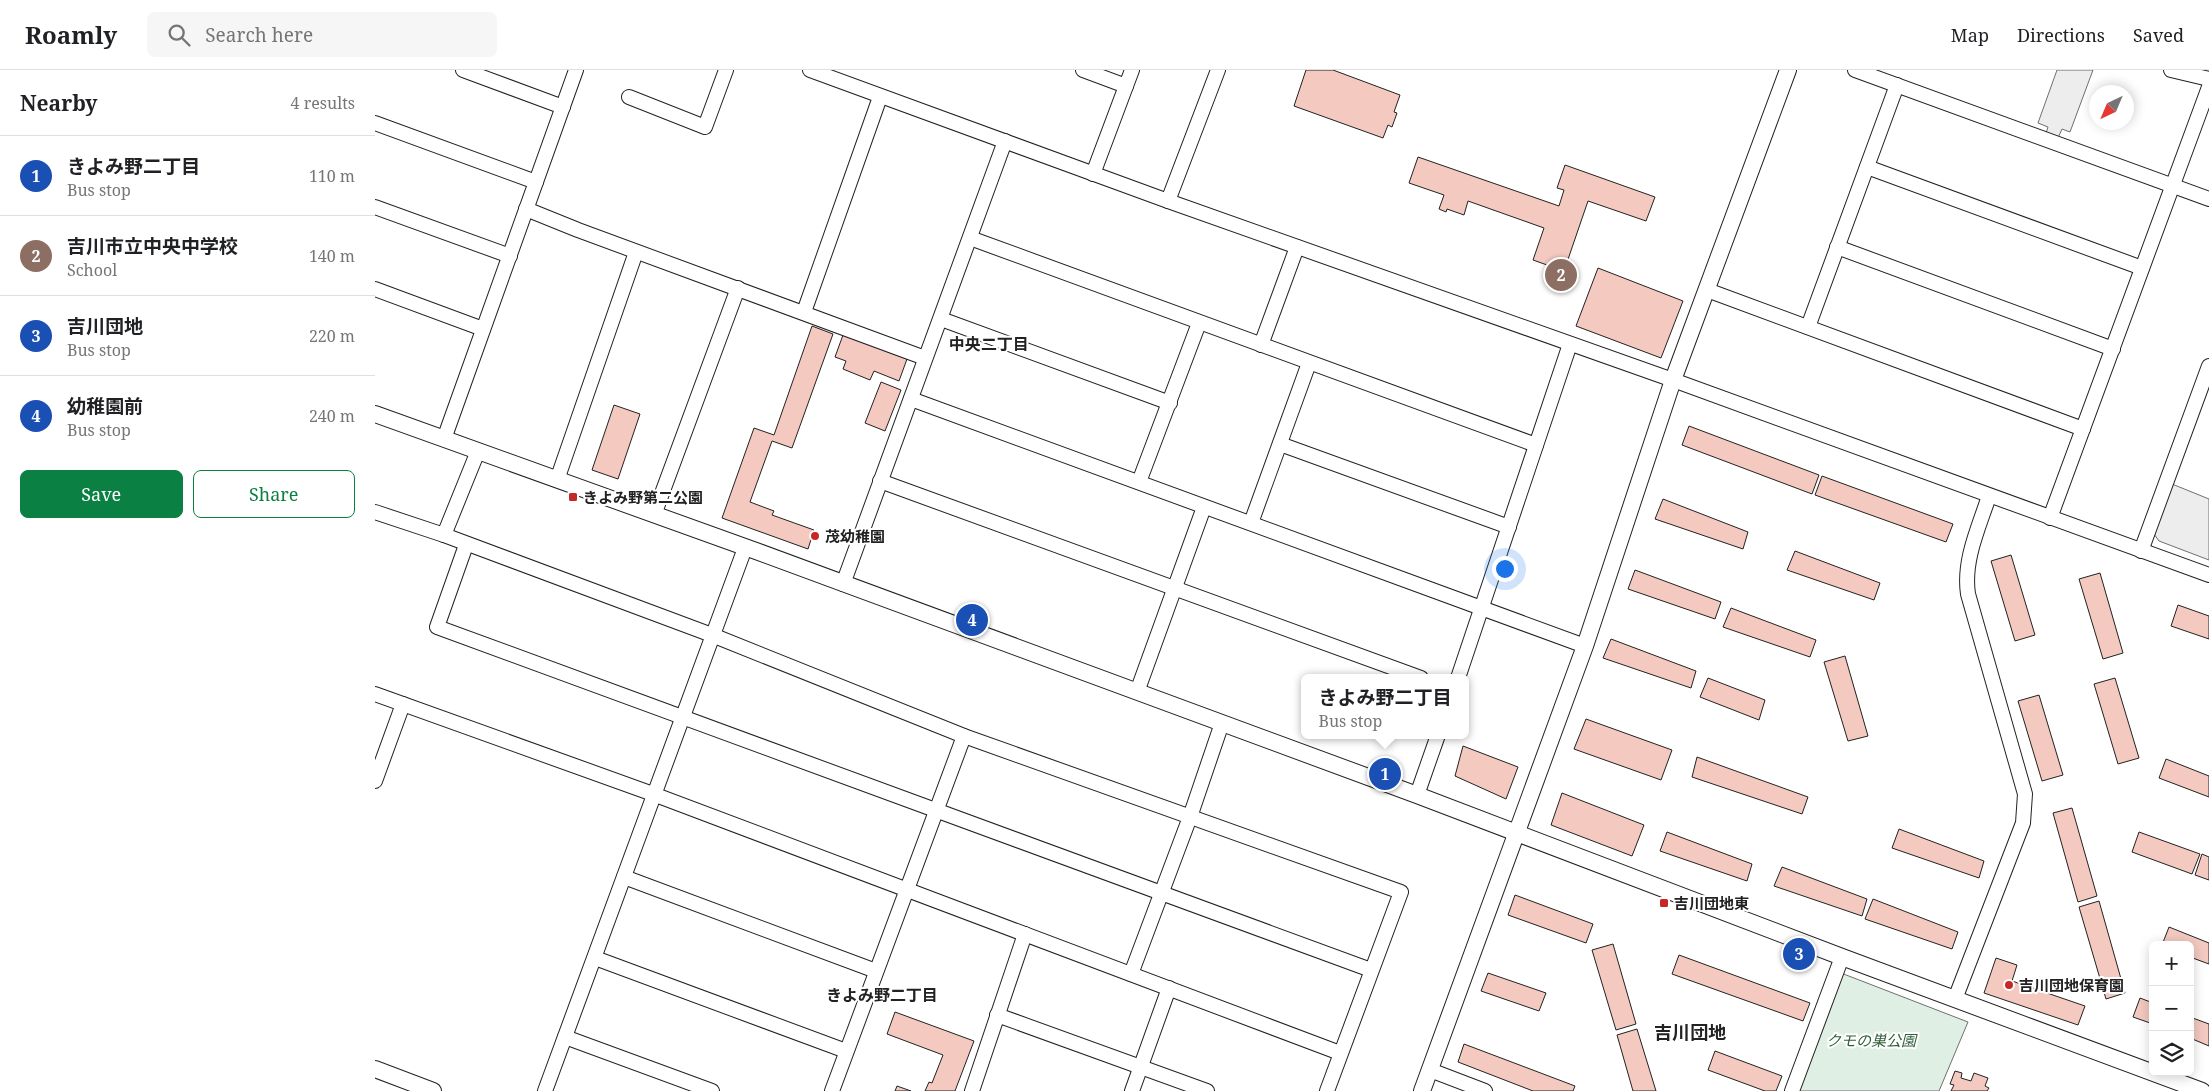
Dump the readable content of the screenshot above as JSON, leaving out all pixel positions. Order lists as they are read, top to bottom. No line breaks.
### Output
{"districts":["中央二丁目","きよみ野二丁目","吉川団地"],"parks":["クモの巣公園"],"places":{"transit":["きよみ野第二公園","吉川団地東"],"other":["茂幼稚園","吉川団地保育園"]},"north":"bottom left","page":{"header":"Roamly","search":"Search here","nav":["Map","Directions","Saved"],"heading":["Nearby","4 results"],"list":[{"mark":"1","name":"きよみ野二丁目","note":"Bus stop","value":"110 m"},{"mark":"2","name":"吉川市立中央中学校","note":"School","value":"140 m"},{"mark":"3","name":"吉川団地","note":"Bus stop","value":"220 m"},{"mark":"4","name":"幼稚園前","note":"Bus stop","value":"240 m"}],"pins":["2","4","1","3"],"buttons":["Save","Share"],"popup":["きよみ野二丁目","Bus stop"],"map_buttons":["+","−"]}}
